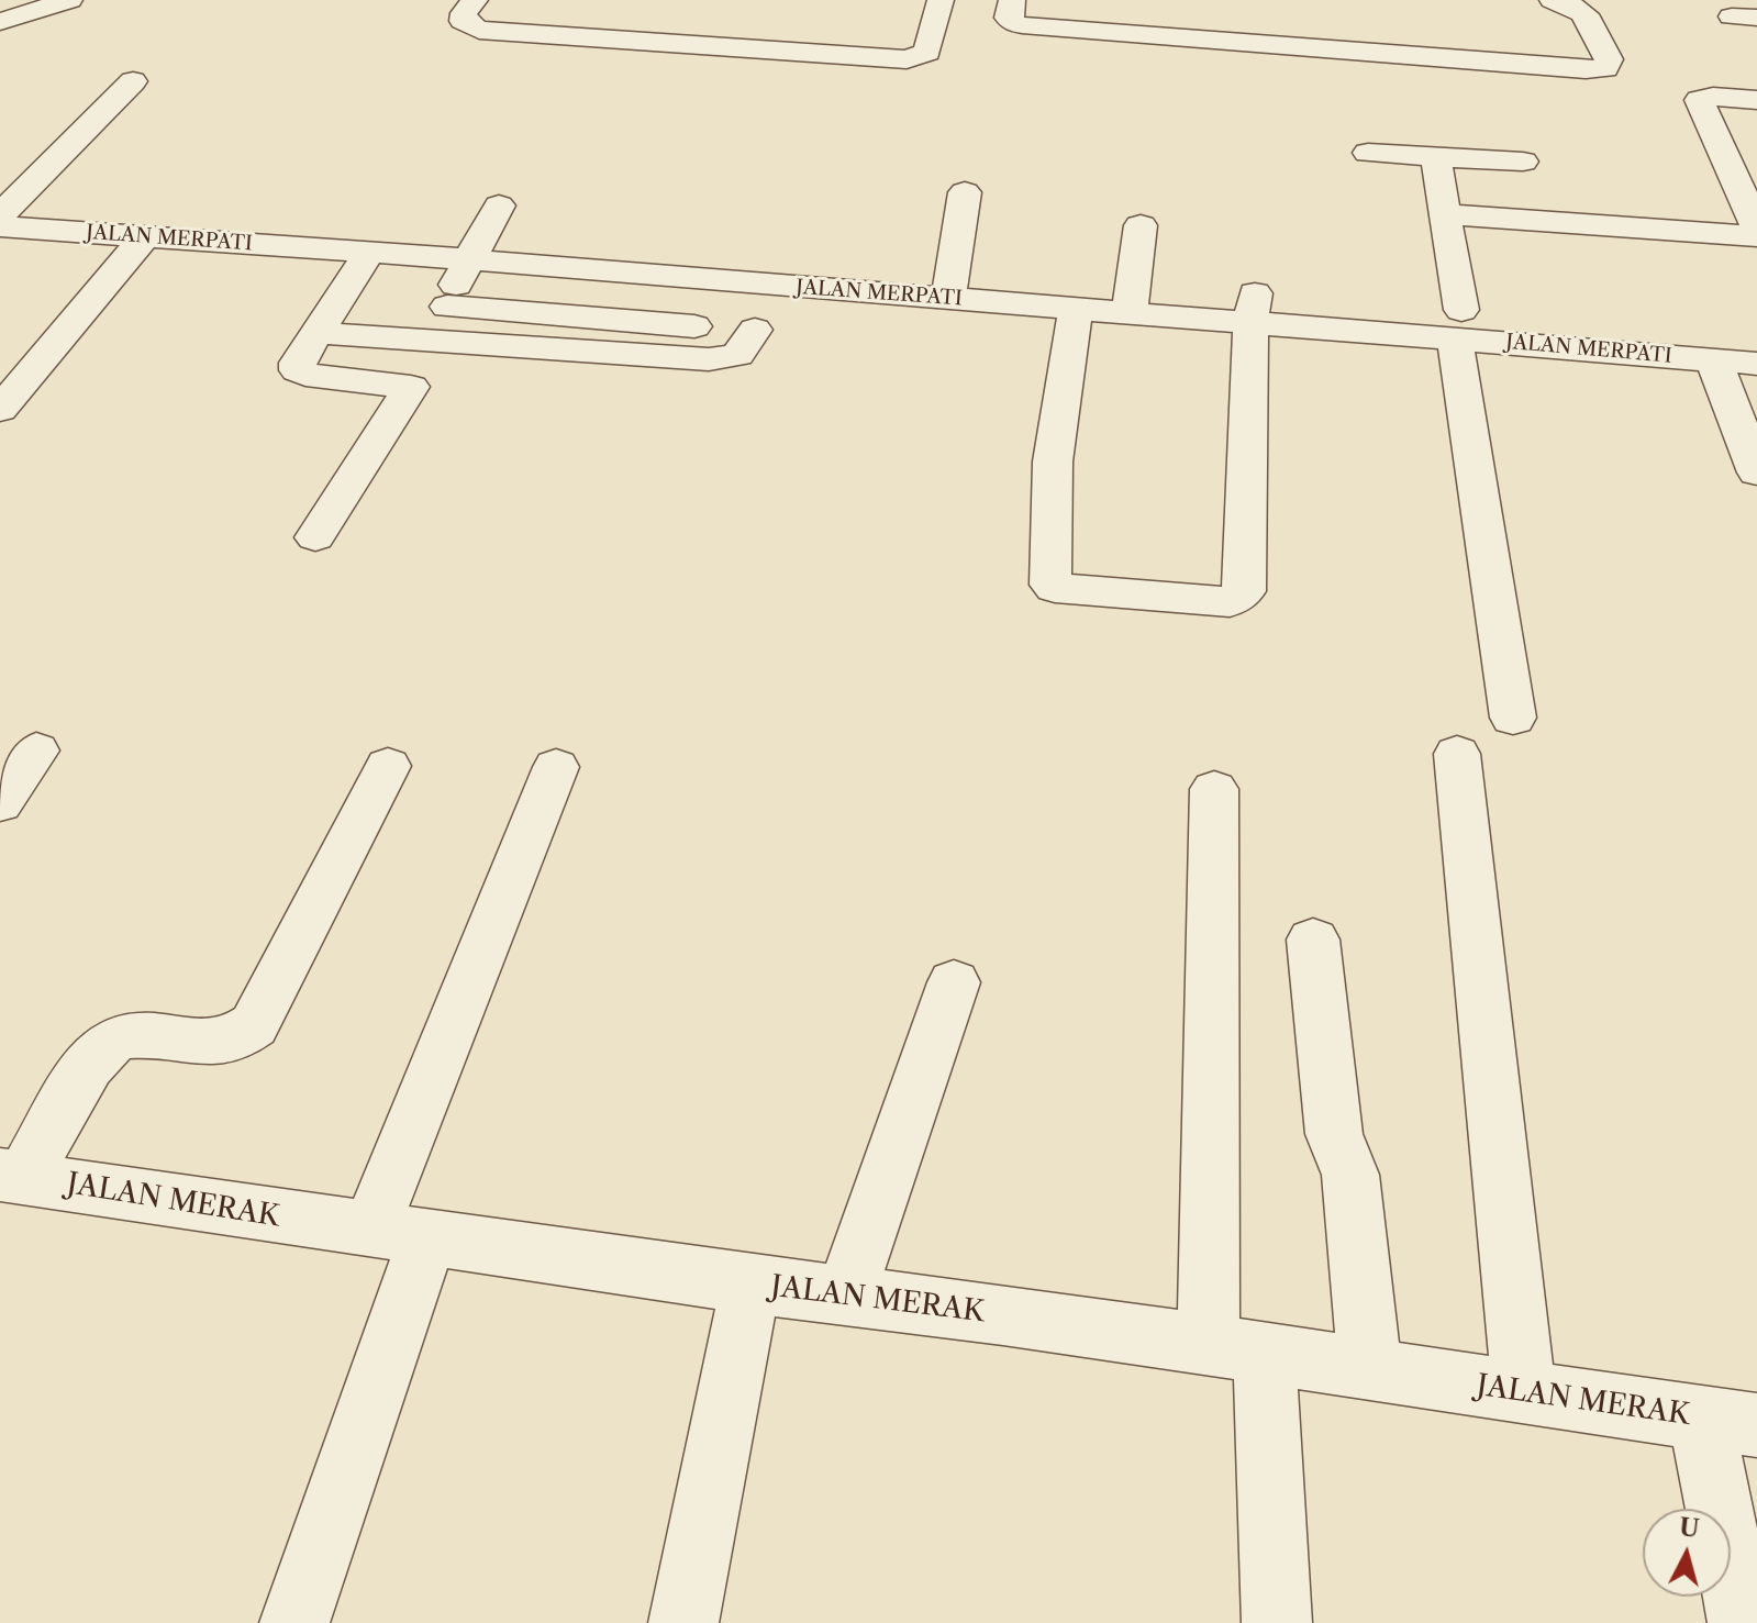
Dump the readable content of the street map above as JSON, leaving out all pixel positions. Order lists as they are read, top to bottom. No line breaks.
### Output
{"streets":{"street":["JALAN MERPATI","JALAN MERAK"]},"north":"top"}
